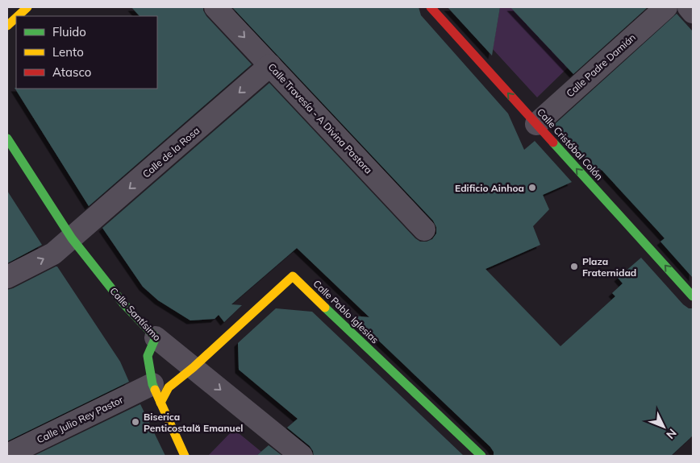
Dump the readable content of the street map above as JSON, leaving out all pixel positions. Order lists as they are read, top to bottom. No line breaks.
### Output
{"streets":{"street":["Calle Padre Damián","Calle Travesía - A Divina Pastora","Calle Cristóbal Colón","Calle de la Rosa","Calle Pablo Iglesias","Calle Santísimo","Calle Julio Rey Pastor"]},"crossings":[["Calle Padre Damián","Calle Cristóbal Colón"],["Calle Travesía - A Divina Pastora","Calle de la Rosa"],["Calle de la Rosa","Calle Santísimo"],["Calle Pablo Iglesias","Calle Santísimo"]],"one_way":["Calle Cristóbal Colón"],"places":["Edificio Ainhoa","Plaza Fraternidad","Biserica Penticostală Emanuel"],"legend":["Fluido","Lento","Atasco"],"north":"bottom right"}
